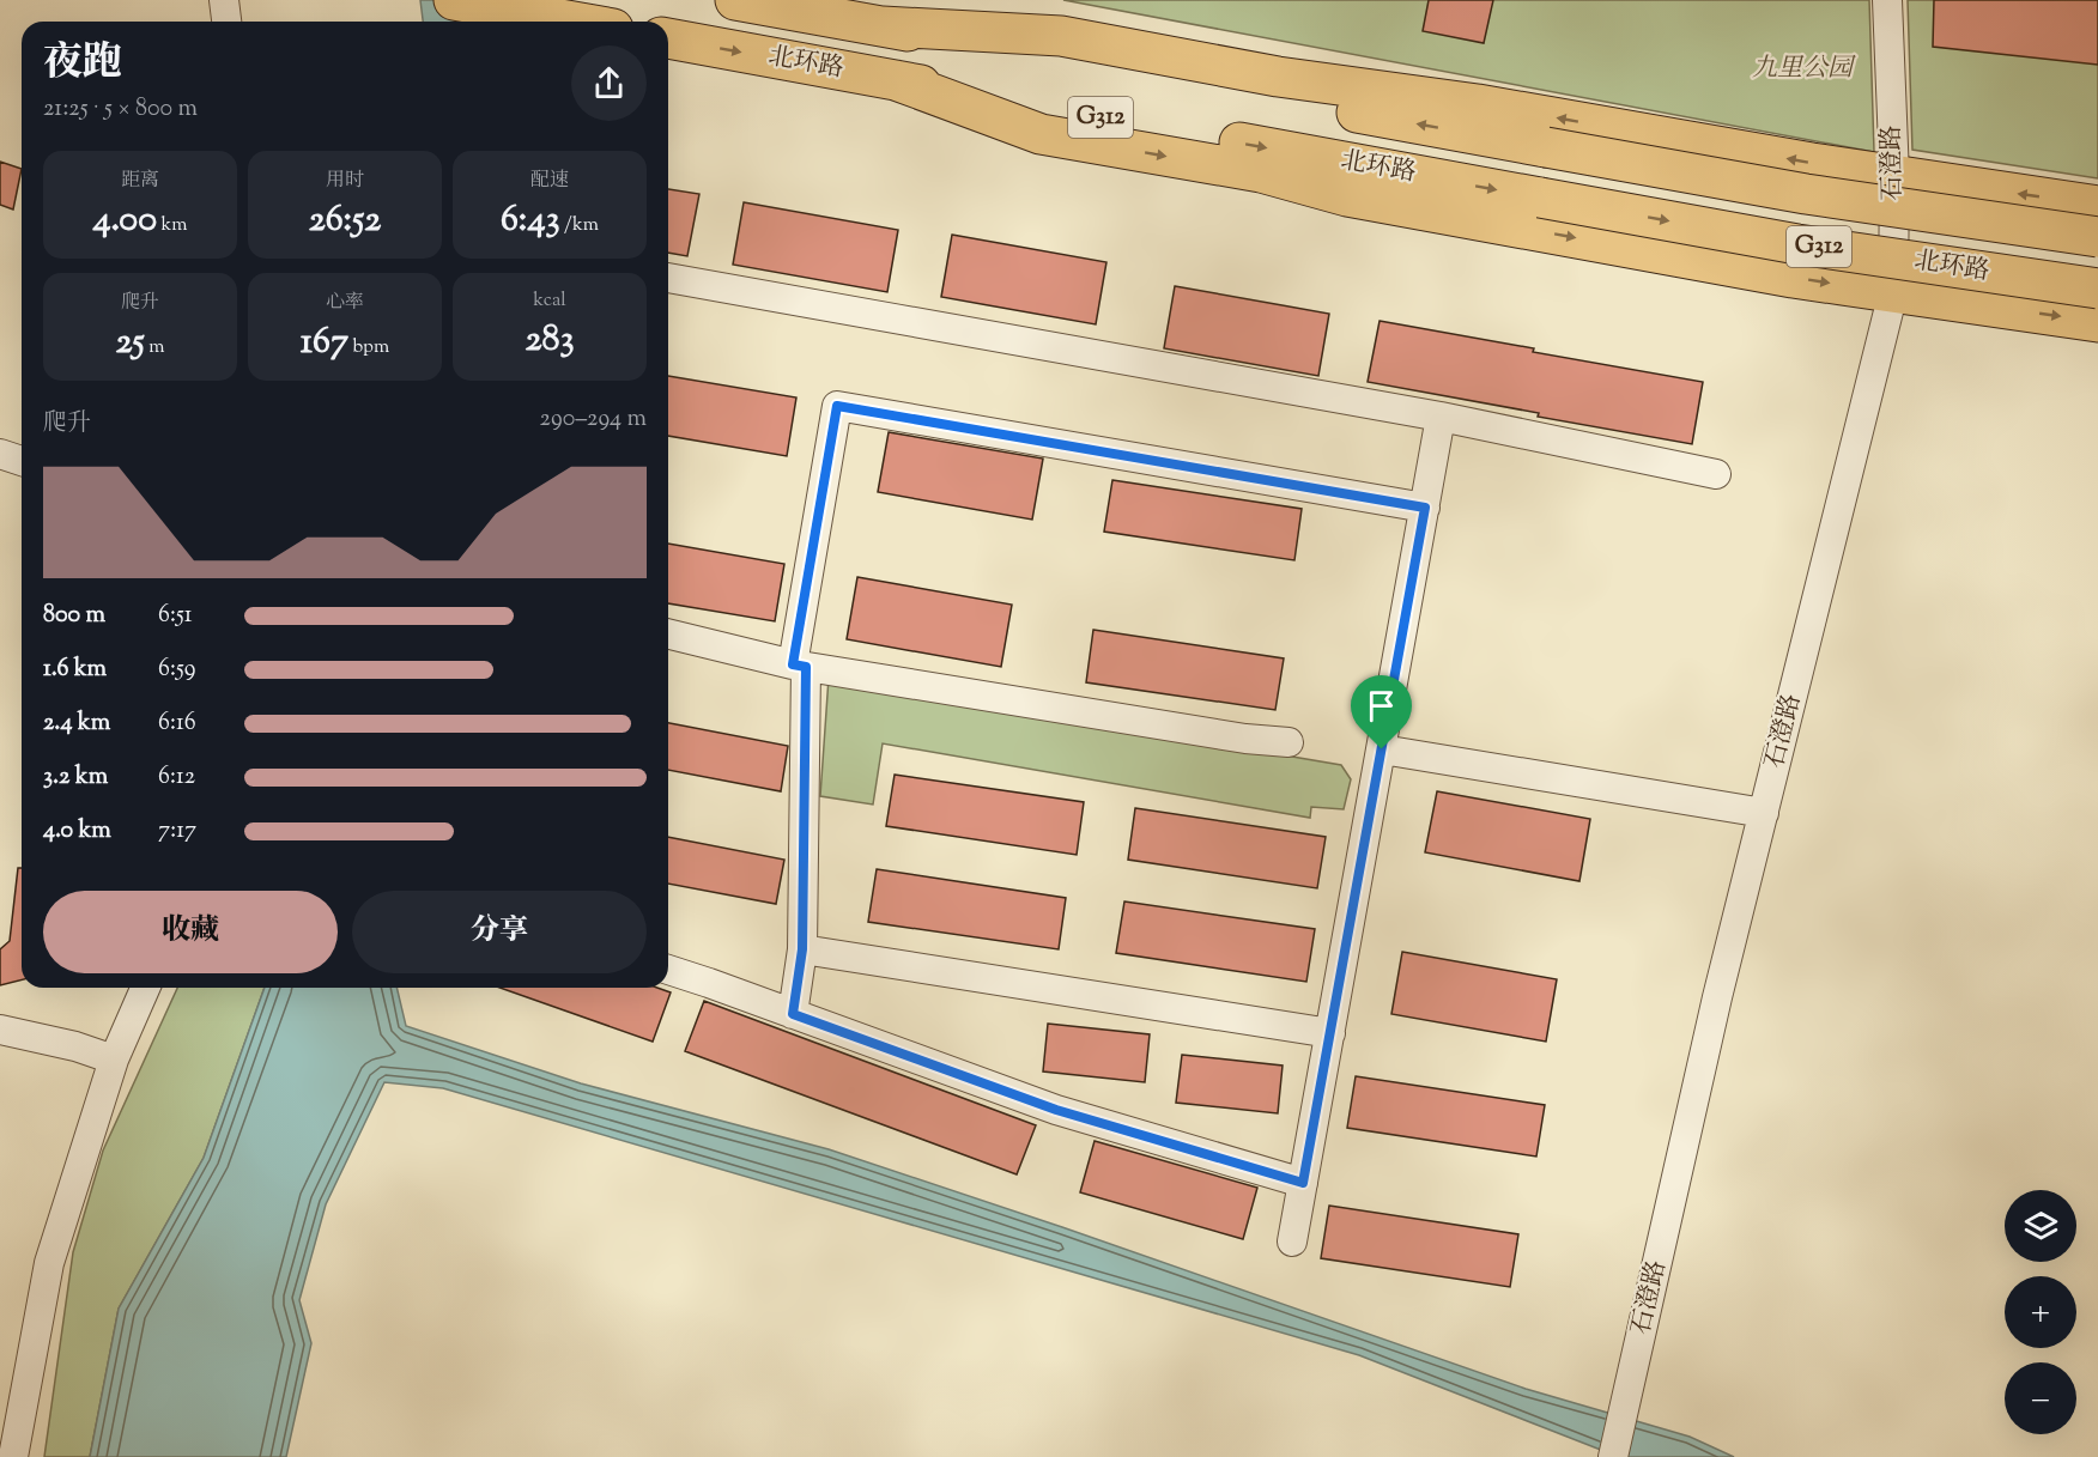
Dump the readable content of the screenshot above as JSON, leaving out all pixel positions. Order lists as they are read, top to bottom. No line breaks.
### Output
{"streets":{"highway":["北环路","G312"],"street":["石澄路"]},"parks":["九里公园"],"page":{"heading":["夜跑","21:25 · 5 × 800 m"],"stats":[["距离","4.00 km"],["用时","26:52"],["配速","6:43 /km"],["爬升","25 m"],["心率","167 bpm"],["kcal","283"]],"chart":["爬升","290–294 m"],"list":[{"name":"800 m","note":"6:51"},{"name":"1.6 km","note":"6:59"},{"name":"2.4 km","note":"6:16"},{"name":"3.2 km","note":"6:12"},{"name":"4.0 km","note":"7:17"}],"buttons":["收藏","分享"],"map_buttons":["+","−"]}}
